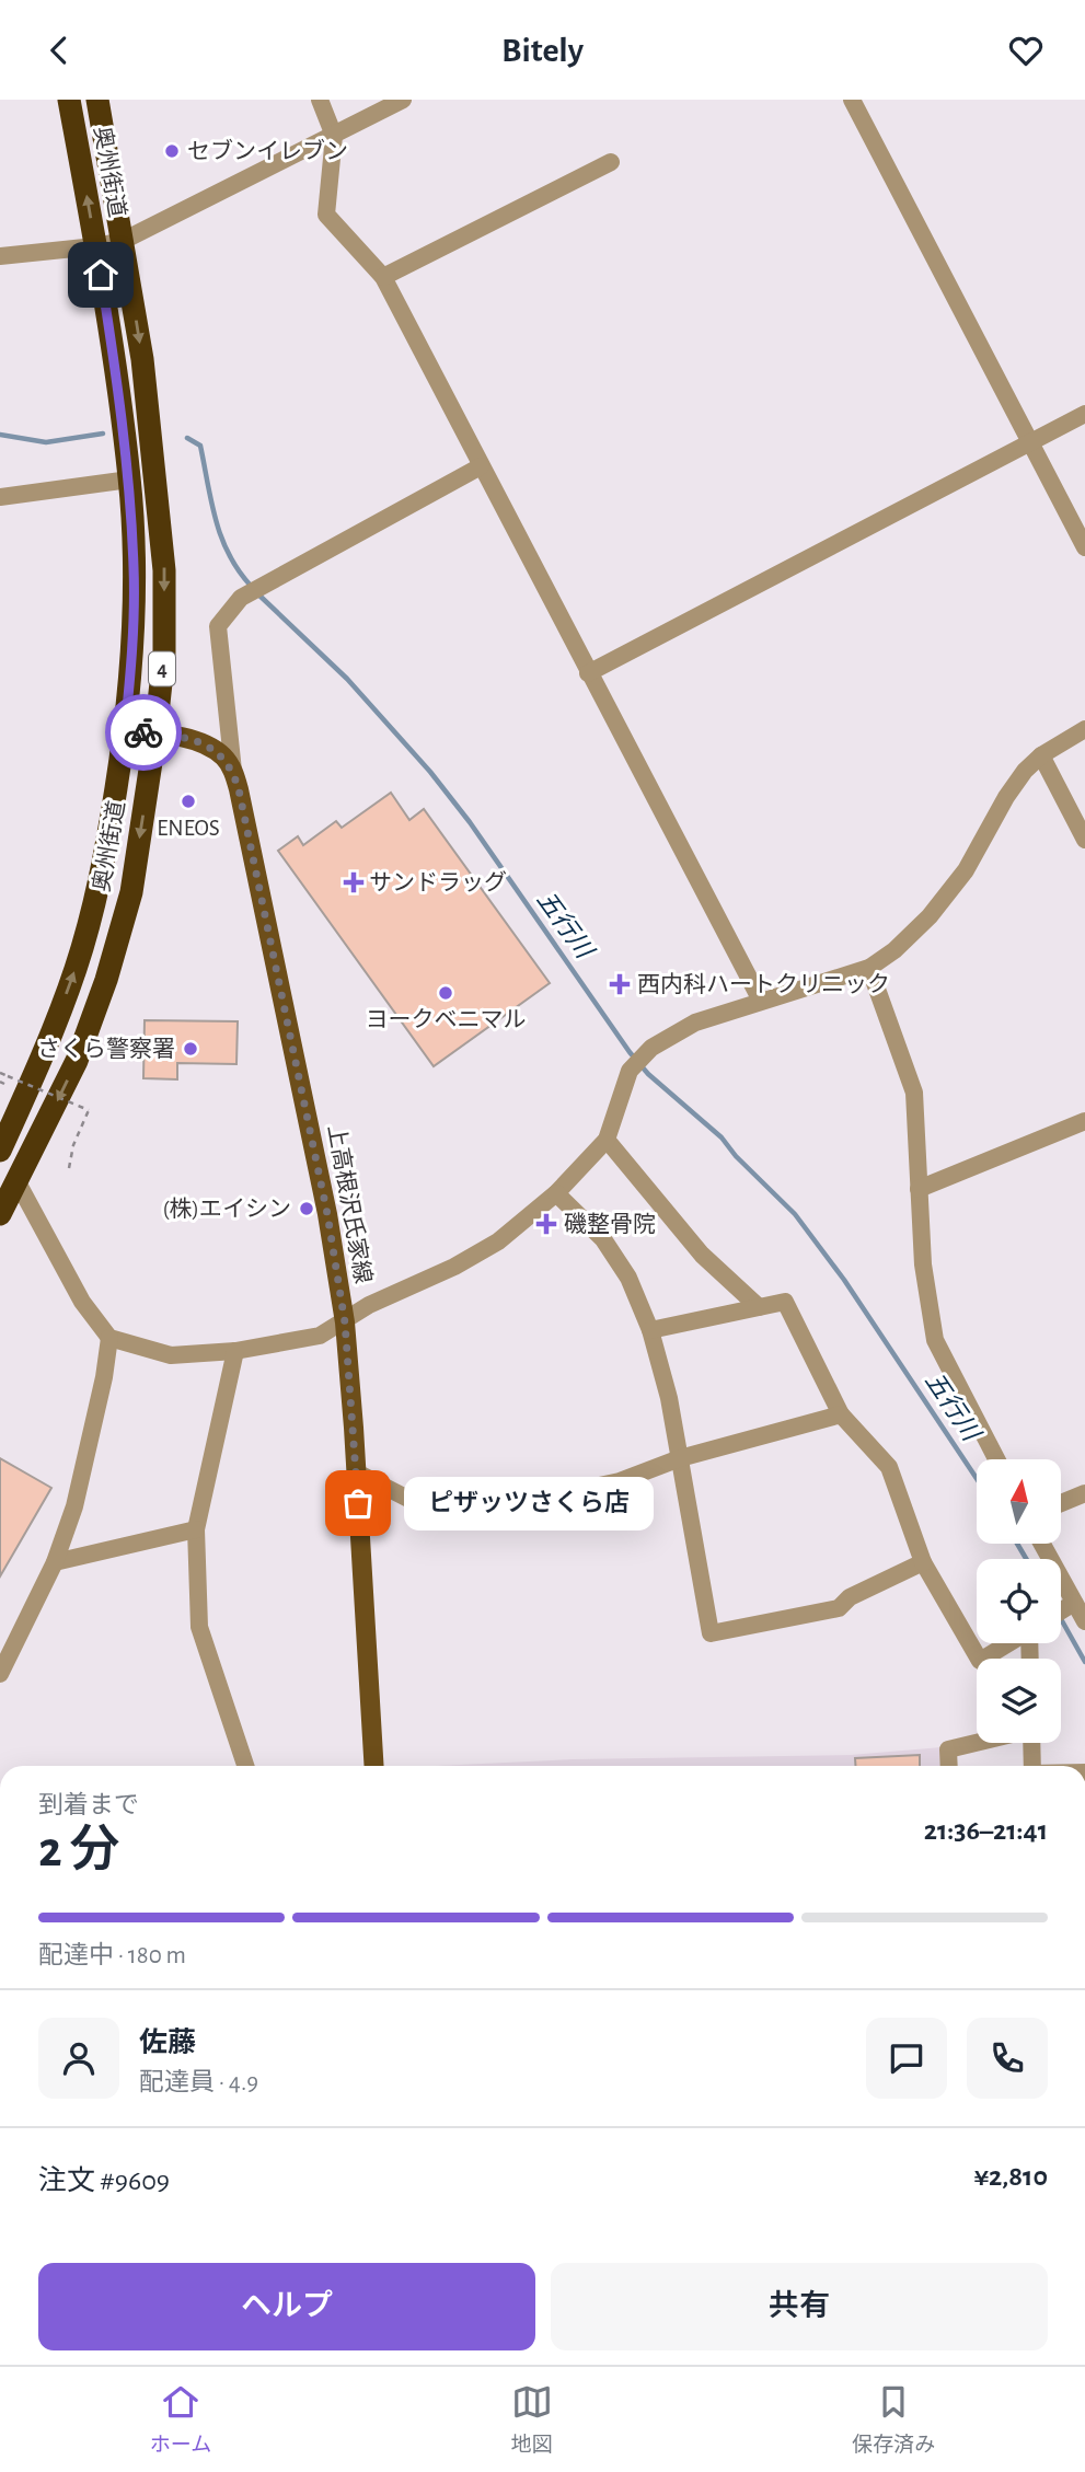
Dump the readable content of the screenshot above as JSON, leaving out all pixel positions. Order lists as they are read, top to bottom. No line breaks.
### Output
{"streets":{"highway":["奥州街道","4"],"main road":["上高根沢氏家線"]},"water":["五行川"],"places":{"other":["セブンイレブン","ENEOS","ヨークベニマル","さくら警察署","(株)エイシン","ピザッツさくら店"],"health":["サンドラッグ","西内科ハートクリニック","磯整骨院"]},"north":"top","page":{"header":"Bitely","bubble":"ピザッツさくら店","heading":["2 分","到着まで","21:36–21:41"],"panel":["佐藤","配達員 · 4.9","注文 #9609","¥2,810"],"bar":"配達中 · 180 m","buttons":["ヘルプ","共有"],"tabs":["ホーム","地図","保存済み"]}}
